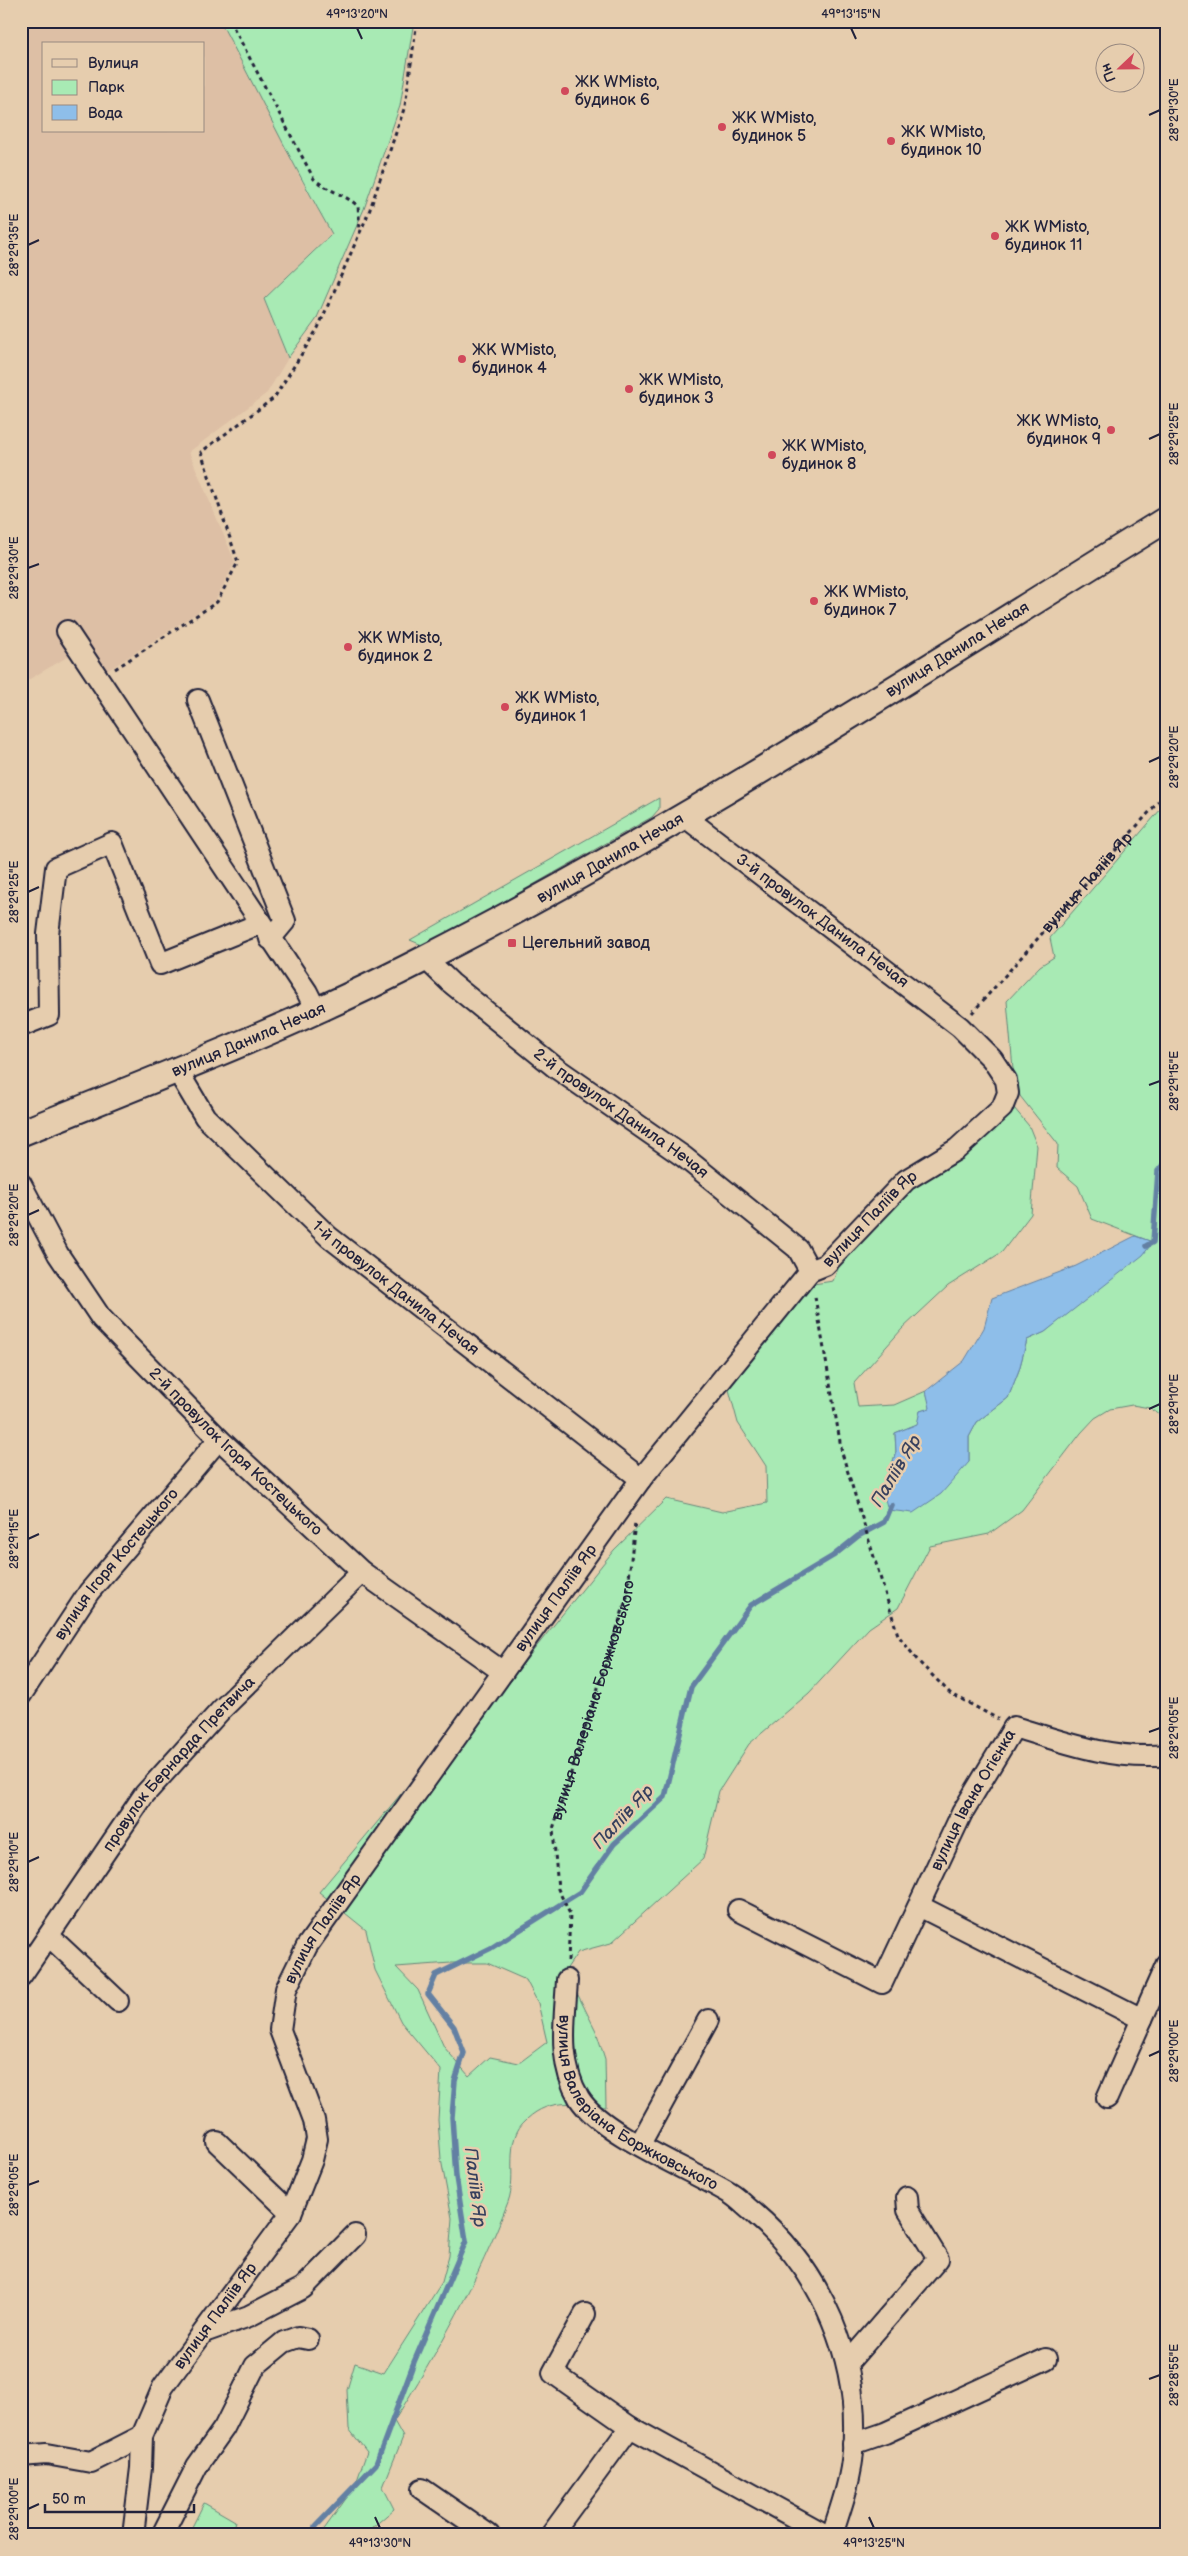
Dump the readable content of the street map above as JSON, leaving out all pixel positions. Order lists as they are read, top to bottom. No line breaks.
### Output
{"streets":{"main road":["вулиця Данила Нечая"],"street":["вулиця Паліїв Яр","3-й провулок Данила Нечая","2-й провулок Данила Нечая","1-й провулок Данила Нечая","2-й провулок Ігоря Костецького","вулиця Ігоря Костецького","вулиця Валеріана Боржковського","провулок Бернарда Претвича","вулиця Івана Огієнка"]},"crossings":[["вулиця Данила Нечая","3-й провулок Данила Нечая"],["вулиця Данила Нечая","2-й провулок Данила Нечая"],["вулиця Данила Нечая","1-й провулок Данила Нечая"],["вулиця Паліїв Яр","3-й провулок Данила Нечая"],["вулиця Паліїв Яр","2-й провулок Данила Нечая"],["вулиця Паліїв Яр","1-й провулок Данила Нечая"],["вулиця Паліїв Яр","2-й провулок Ігоря Костецького"],["2-й провулок Ігоря Костецького","вулиця Ігоря Костецького"],["2-й провулок Ігоря Костецького","провулок Бернарда Претвича"]],"water":["Паліїв Яр"],"places":{"other":["ЖК WMisto, будинок 6","ЖК WMisto, будинок 5","ЖК WMisto, будинок 10","ЖК WMisto, будинок 11","ЖК WMisto, будинок 4","ЖК WMisto, будинок 3","ЖК WMisto, будинок 9","ЖК WMisto, будинок 8","ЖК WMisto, будинок 7","ЖК WMisto, будинок 2","ЖК WMisto, будинок 1"],"transit":["Цегельний завод"]},"legend":["Вулиця","Парк","Вода"],"scale_bar":"50 m","north":"left","coordinates":["49°13'20\"N","49°13'15\"N","28°29'30\"E","28°29'35\"E","28°29'25\"E","28°29'20\"E","28°29'15\"E","28°29'10\"E","28°29'05\"E","28°29'00\"E","28°28'55\"E","49°13'30\"N","49°13'25\"N"]}
